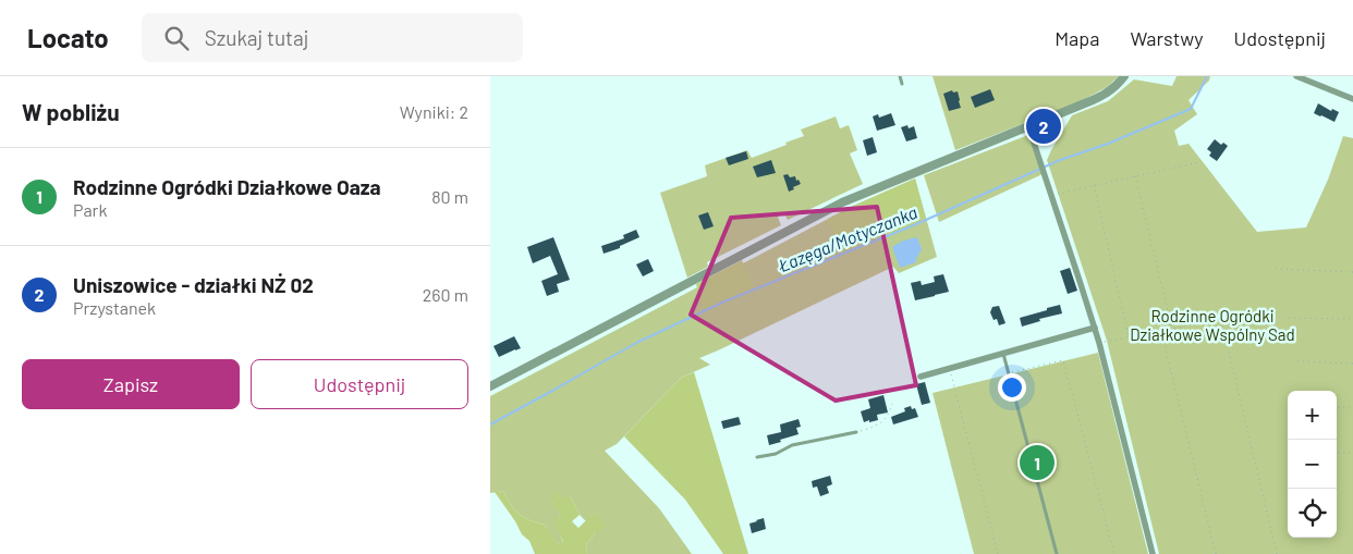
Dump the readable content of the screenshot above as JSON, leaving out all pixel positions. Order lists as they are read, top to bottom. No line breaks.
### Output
{"water":["Łazęga/Motyczanka"],"parks":["Rodzinne Ogródki Działkowe Wspólny Sad"],"page":{"header":"Locato","search":"Szukaj tutaj","nav":["Mapa","Warstwy","Udostępnij"],"heading":["W pobliżu","Wyniki: 2"],"pins":["2","1"],"list":[{"mark":"1","name":"Rodzinne Ogródki Działkowe Oaza","note":"Park","value":"80 m"},{"mark":"2","name":"Uniszowice - działki NŻ 02","note":"Przystanek","value":"260 m"}],"buttons":["Zapisz","Udostępnij"],"map_buttons":["+","−"]}}
